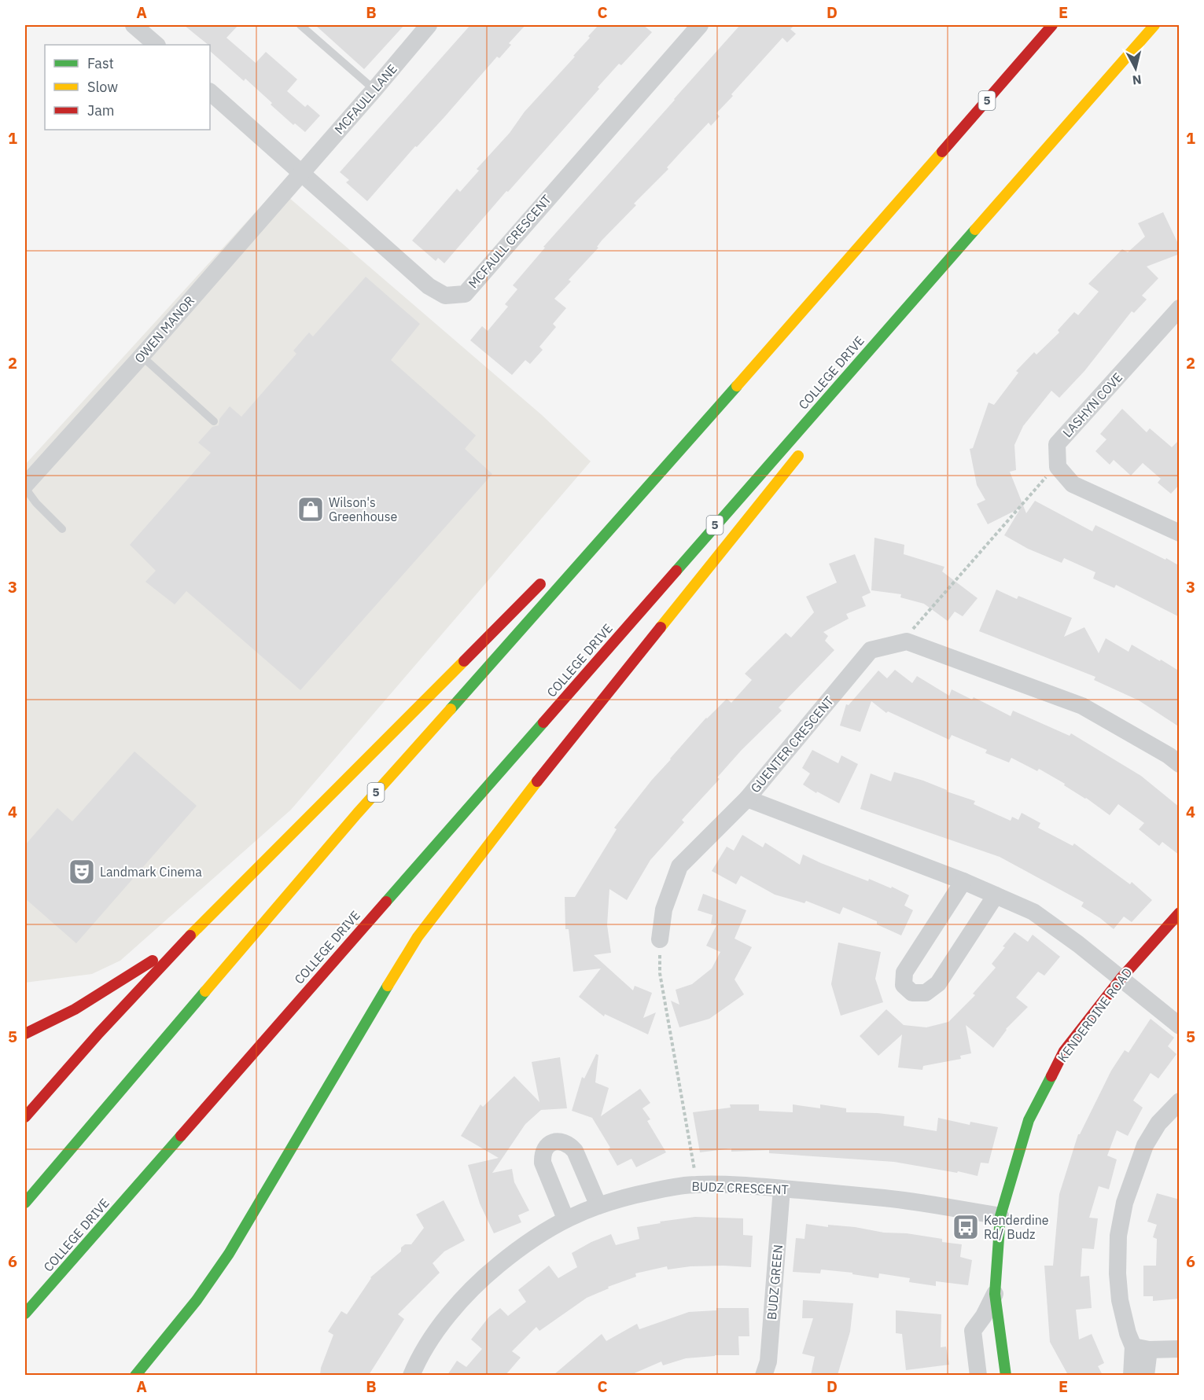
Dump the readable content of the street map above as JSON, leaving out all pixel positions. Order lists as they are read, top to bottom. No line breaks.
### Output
{"streets":{"main road":["5","COLLEGE DRIVE","KENDERDINE ROAD"],"street":["MCFAULL LANE","MCFAULL CRESCENT","OWEN MANOR","LASHYN COVE","GUENTER CRESCENT","BUDZ CRESCENT","BUDZ GREEN"]},"crossings":[["MCFAULL LANE","MCFAULL CRESCENT"],["MCFAULL LANE","OWEN MANOR"],["MCFAULL CRESCENT","OWEN MANOR"],["GUENTER CRESCENT","KENDERDINE ROAD"],["KENDERDINE ROAD","BUDZ CRESCENT"],["BUDZ CRESCENT","BUDZ GREEN"]],"places":{"shop":["Wilson's Greenhouse"],"theatre":["Landmark Cinema"],"bus stop":["Kenderdine Rd/ Budz"]},"legend":["Fast","Slow","Jam"],"north":"bottom","grid":{"columns":["A","B","C","D","E"],"rows":["1","2","3","4","5","6"]}}
